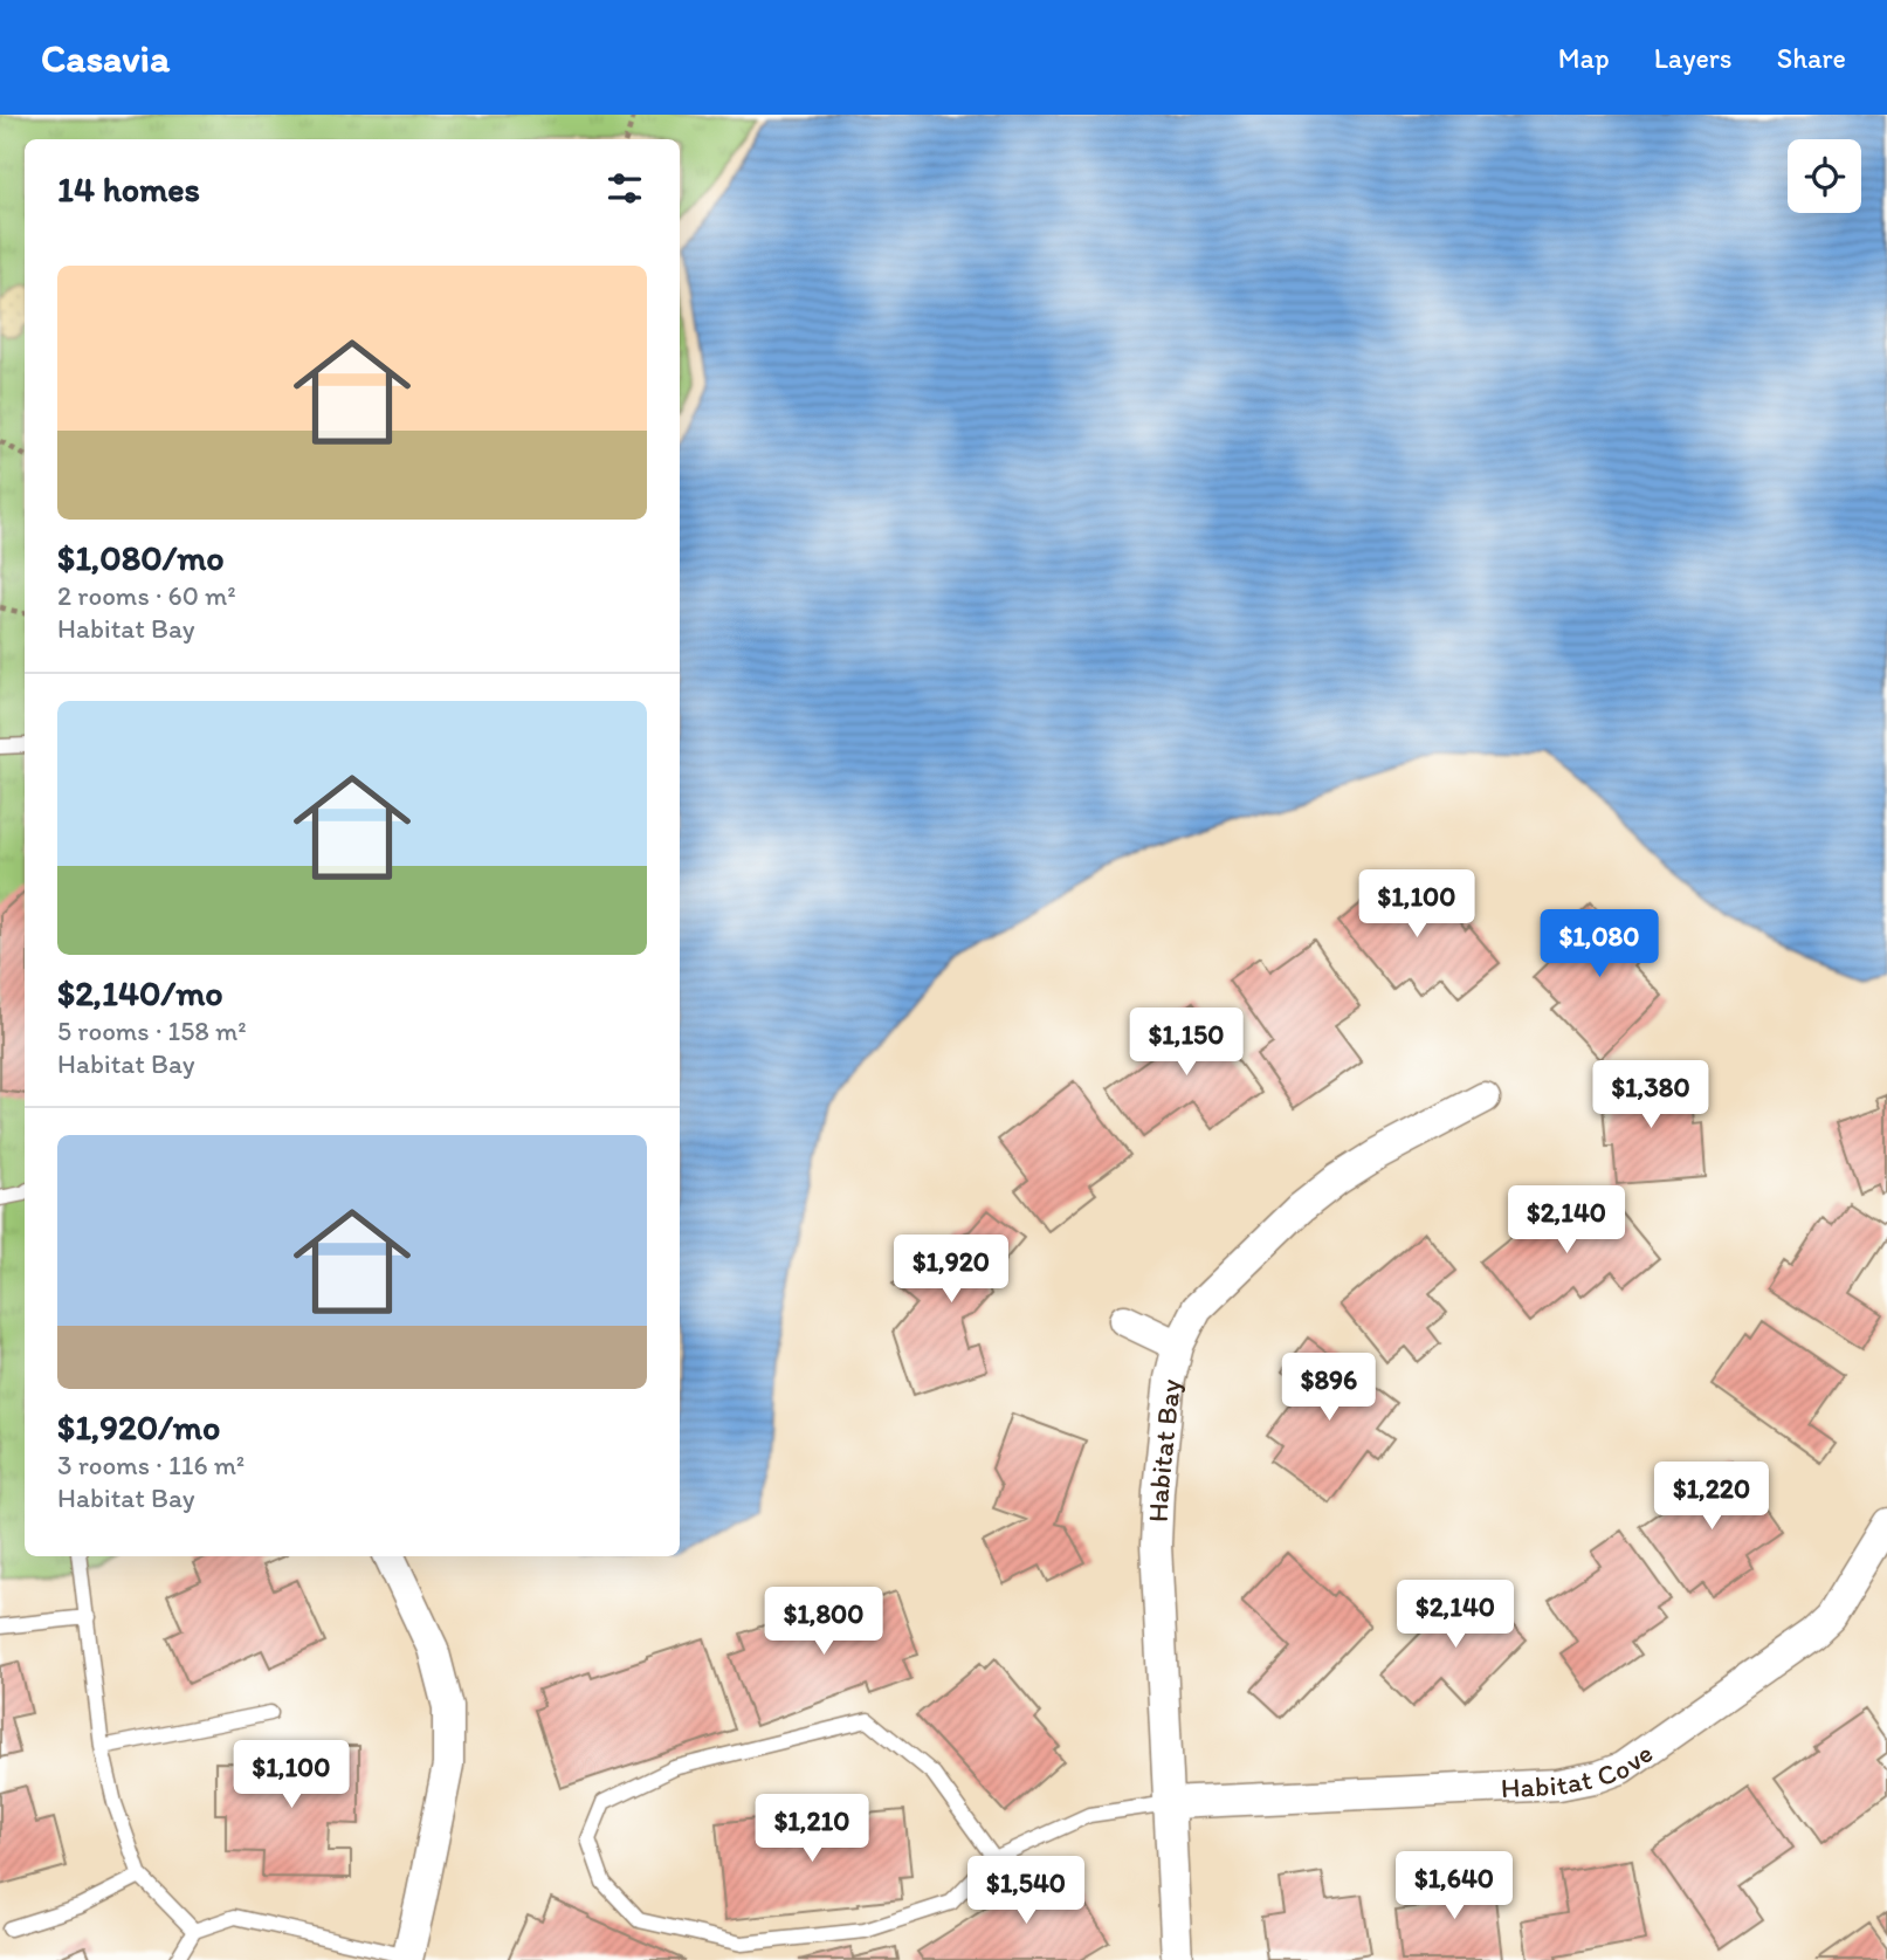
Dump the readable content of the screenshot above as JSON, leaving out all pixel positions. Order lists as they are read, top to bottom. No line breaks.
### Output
{"streets":{"street":["Habitat Bay","Habitat Cove"]},"crossings":[["Habitat Bay","Habitat Cove"]],"page":{"header":"Casavia","nav":["Map","Layers","Share"],"heading":"14 homes","list":[{"name":"$1,080/mo","note":"2 rooms · 60 m² · Habitat Bay"},{"name":"$2,140/mo","note":"5 rooms · 158 m² · Habitat Bay"},{"name":"$1,920/mo","note":"3 rooms · 116 m² · Habitat Bay"}],"price":["$1,100","$1,080","$1,150","$1,380","$2,140","$1,920","$896","$1,220","$2,140","$1,800","$1,100","$1,210","$1,640","$1,540"]}}
